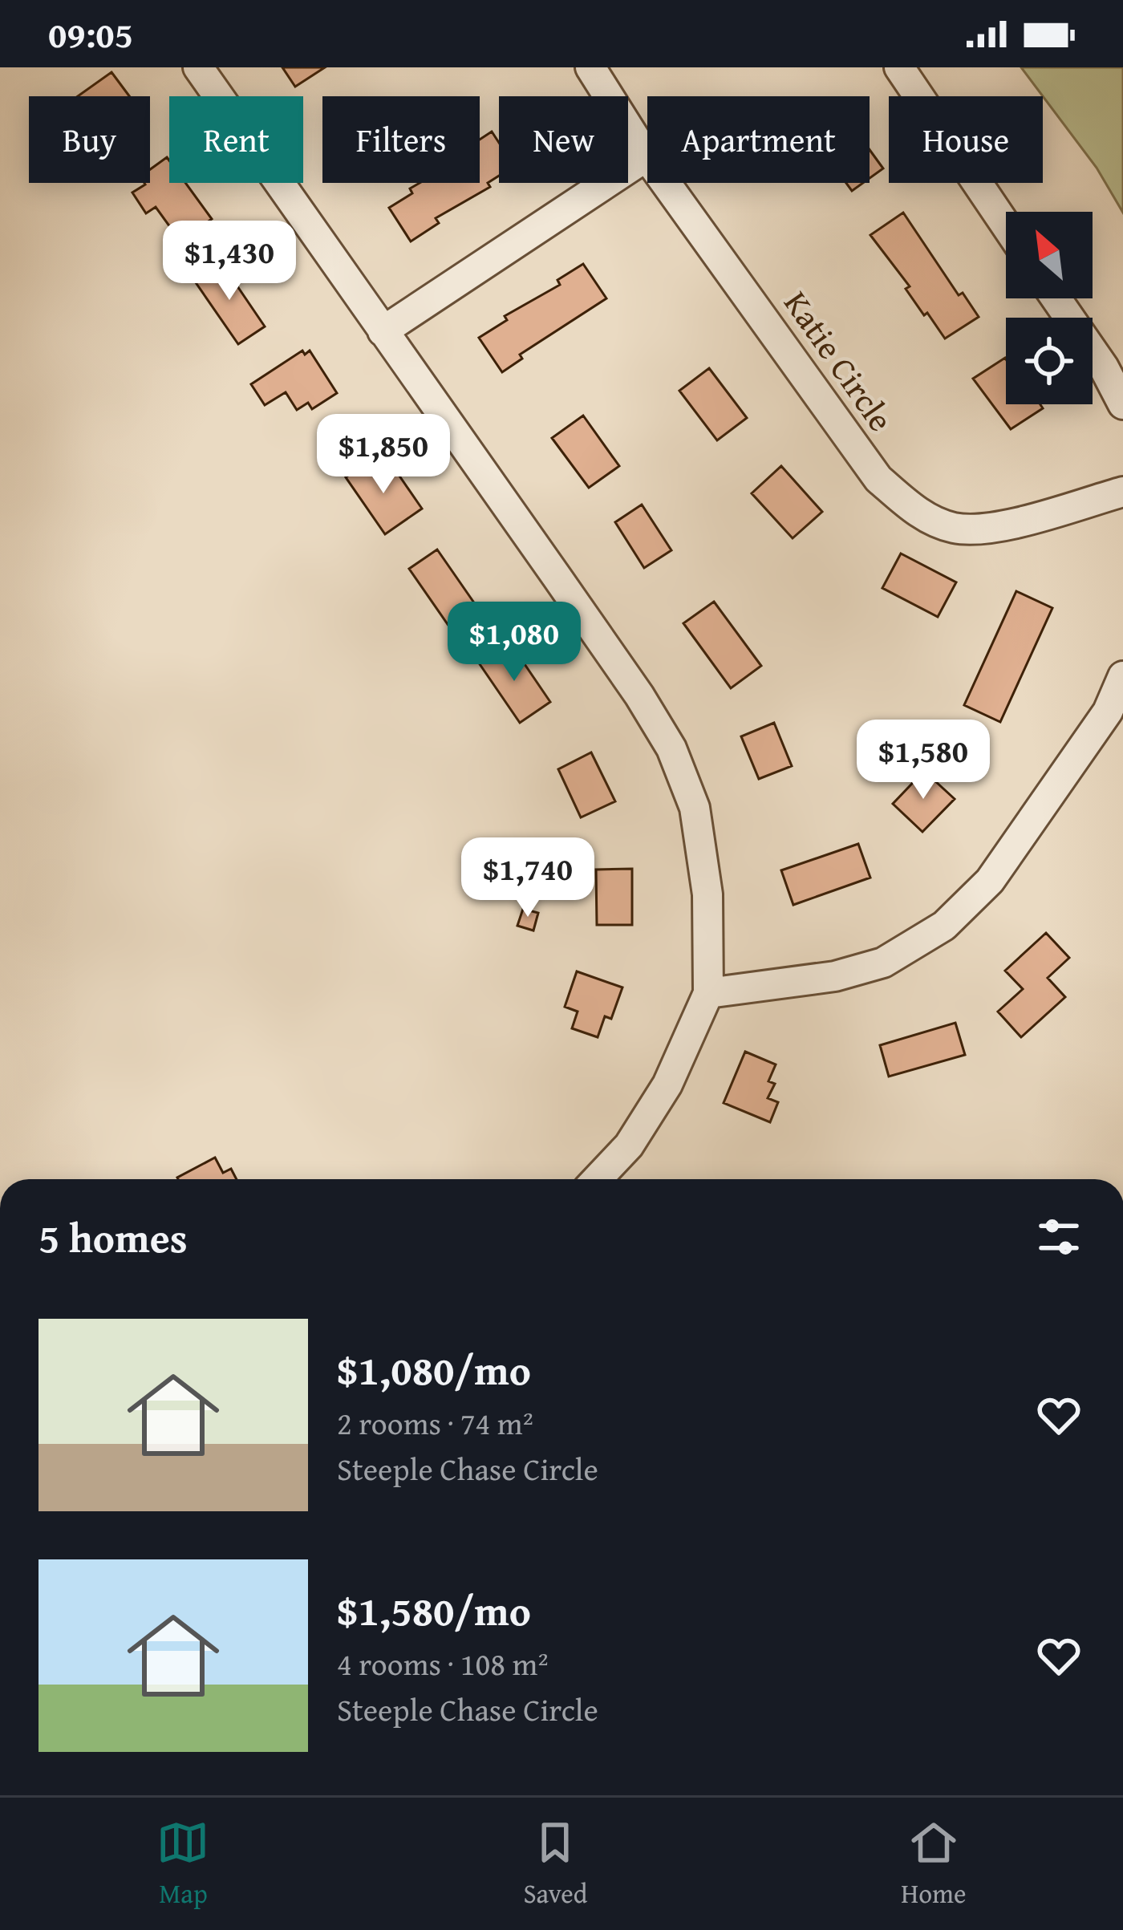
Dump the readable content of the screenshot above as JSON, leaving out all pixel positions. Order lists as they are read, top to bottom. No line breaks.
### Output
{"streets":{"street":["Katie Circle"]},"north":"top left","page":{"status":"09:05","chip":["Buy","Rent","Filters","New","Apartment","House"],"price":["$1,430","$1,850","$1,080","$1,580","$1,740"],"heading":"5 homes","list":[{"name":"$1,080/mo","note":"2 rooms · 74 m² · Steeple Chase Circle"},{"name":"$1,580/mo","note":"4 rooms · 108 m² · Steeple Chase Circle"}],"tabs":["Map","Saved","Home"]}}
